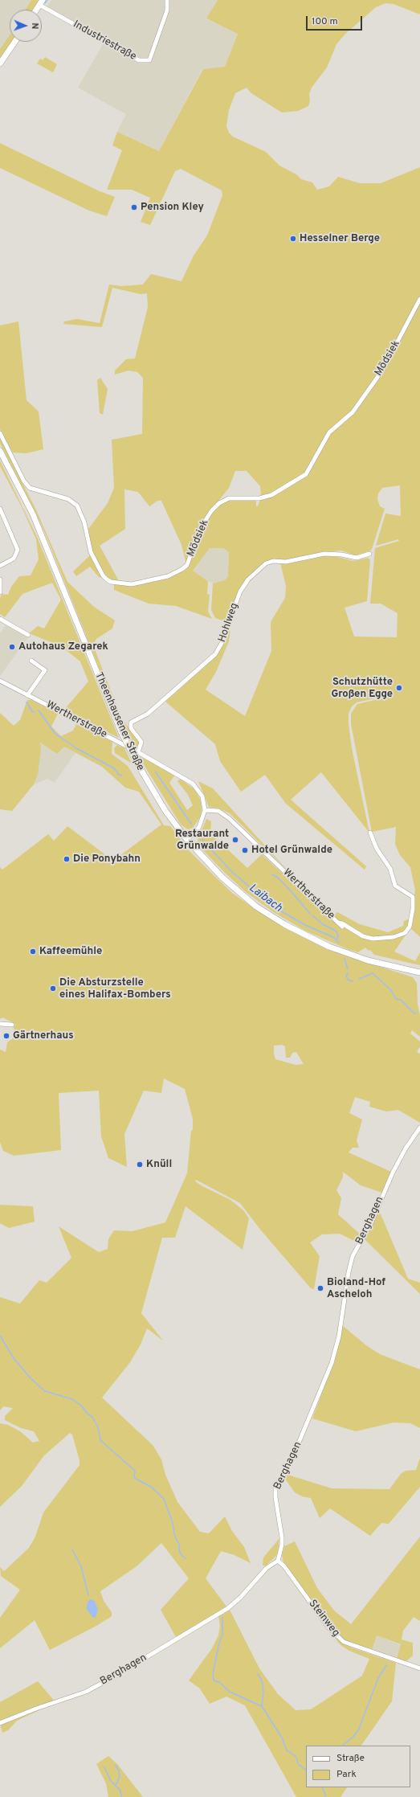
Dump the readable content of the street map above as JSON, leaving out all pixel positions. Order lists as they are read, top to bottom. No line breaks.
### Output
{"streets":{"main road":["Theenhausener Straße"],"street":["Industriestraße","Mödsiek","Hohlweg","Wertherstraße","Berghagen","Steinweg"]},"crossings":[["Hohlweg","Wertherstraße"],["Berghagen","Steinweg"]],"water":["Laibach"],"places":["Pension Kley","Hesselner Berge","Autohaus Zegarek","Schutzhütte Großen Egge","Restaurant Grünwalde","Hotel Grünwalde","Die Ponybahn","Kaffeemühle","Die Absturzstelle eines Halifax-Bombers","Gärtnerhaus","Knüll","Bioland-Hof Ascheloh"],"legend":["Straße","Park"],"scale_bar":"100 m","north":"right"}
